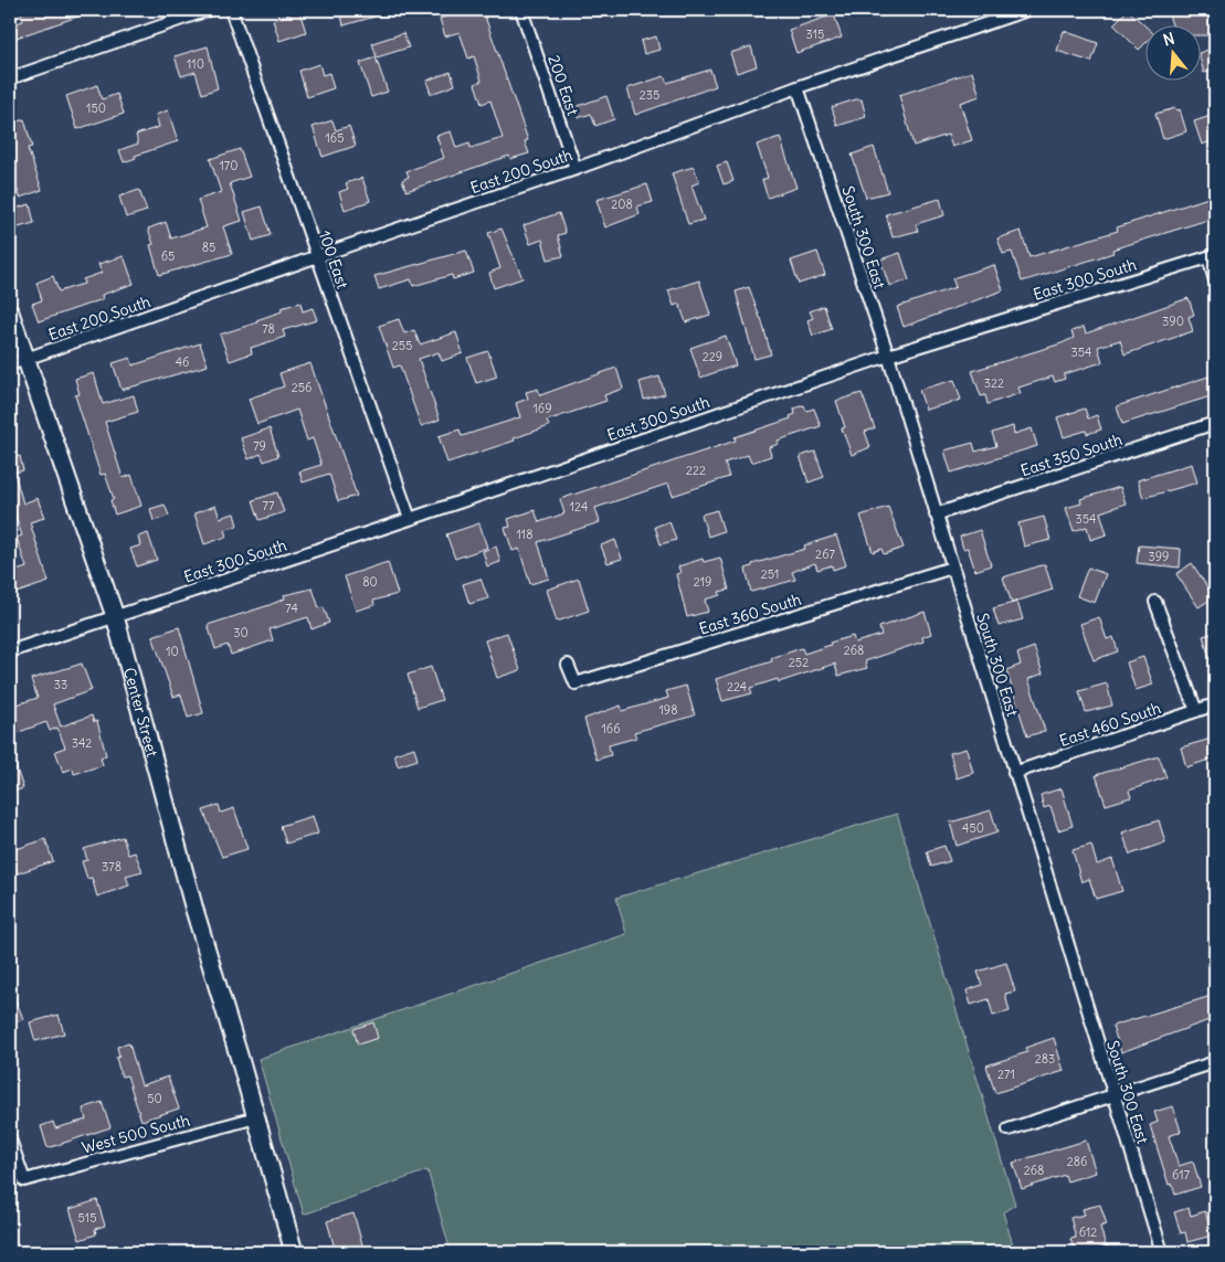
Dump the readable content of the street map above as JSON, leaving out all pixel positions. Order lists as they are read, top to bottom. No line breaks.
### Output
{"streets":{"street":["200 East","East 200 South","South 300 East","100 East","East 300 South","East 350 South","East 360 South","Center Street","East 460 South","West 500 South"]},"crossings":[["200 East","East 200 South"],["East 200 South","South 300 East"],["East 200 South","100 East"],["East 200 South","Center Street"],["South 300 East","East 300 South"],["South 300 East","East 350 South"],["South 300 East","East 360 South"],["South 300 East","East 460 South"],["100 East","East 300 South"],["East 300 South","Center Street"],["Center Street","West 500 South"]],"house_numbers":["315","110","235","150","165","170","208","85","65","390","78","255","354","229","46","322","256","169","79","222","77","124","354","118","267","399","251","80","219","74","30","268","10","252","33","224","198","166","342","450","378","283","271","50","286","268","617","515","612"],"north":"top"}
